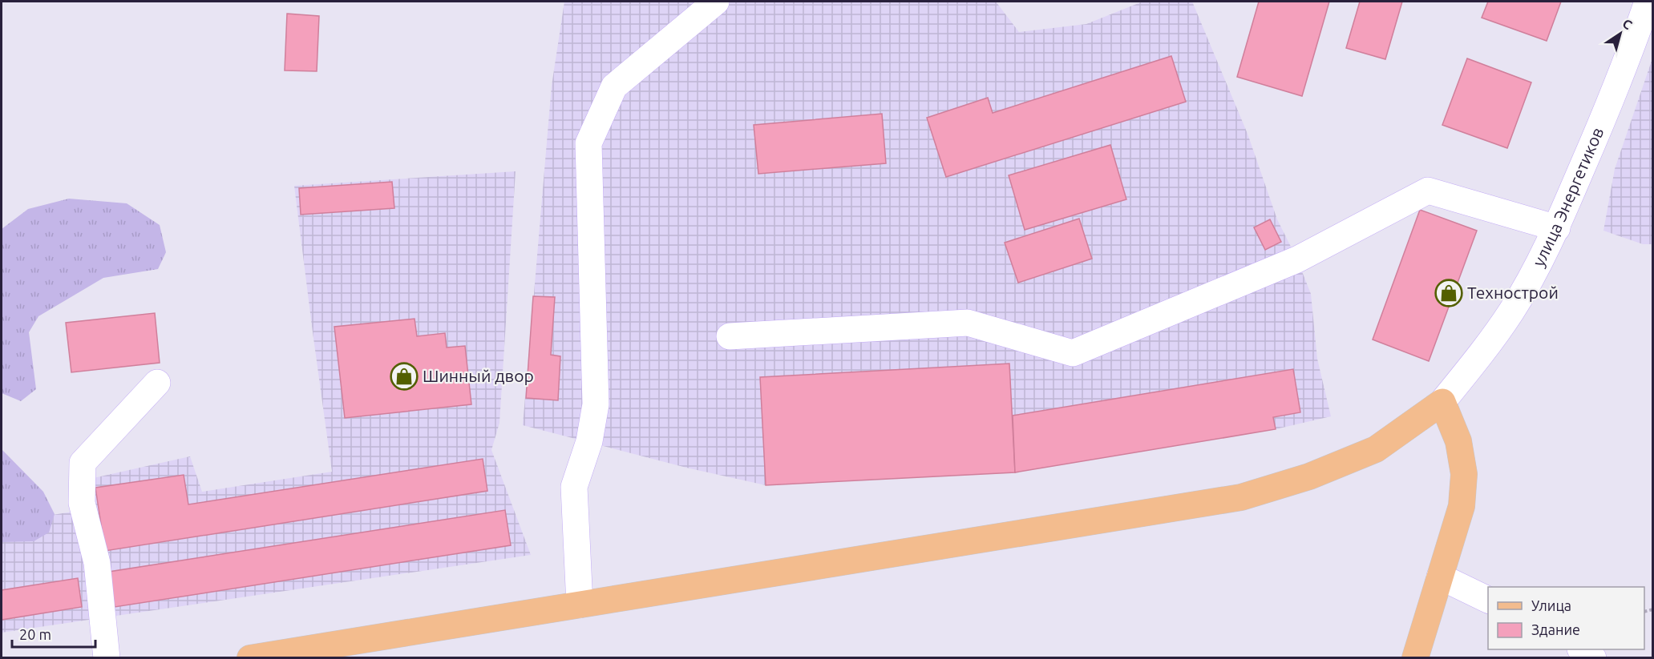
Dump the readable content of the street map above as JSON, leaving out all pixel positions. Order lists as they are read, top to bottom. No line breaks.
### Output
{"streets":{"street":["улица Энергетиков"]},"places":{"shop":["Технострой","Шинный двор"]},"legend":["Улица","Здание"],"scale_bar":"20 m","north":"top right"}
